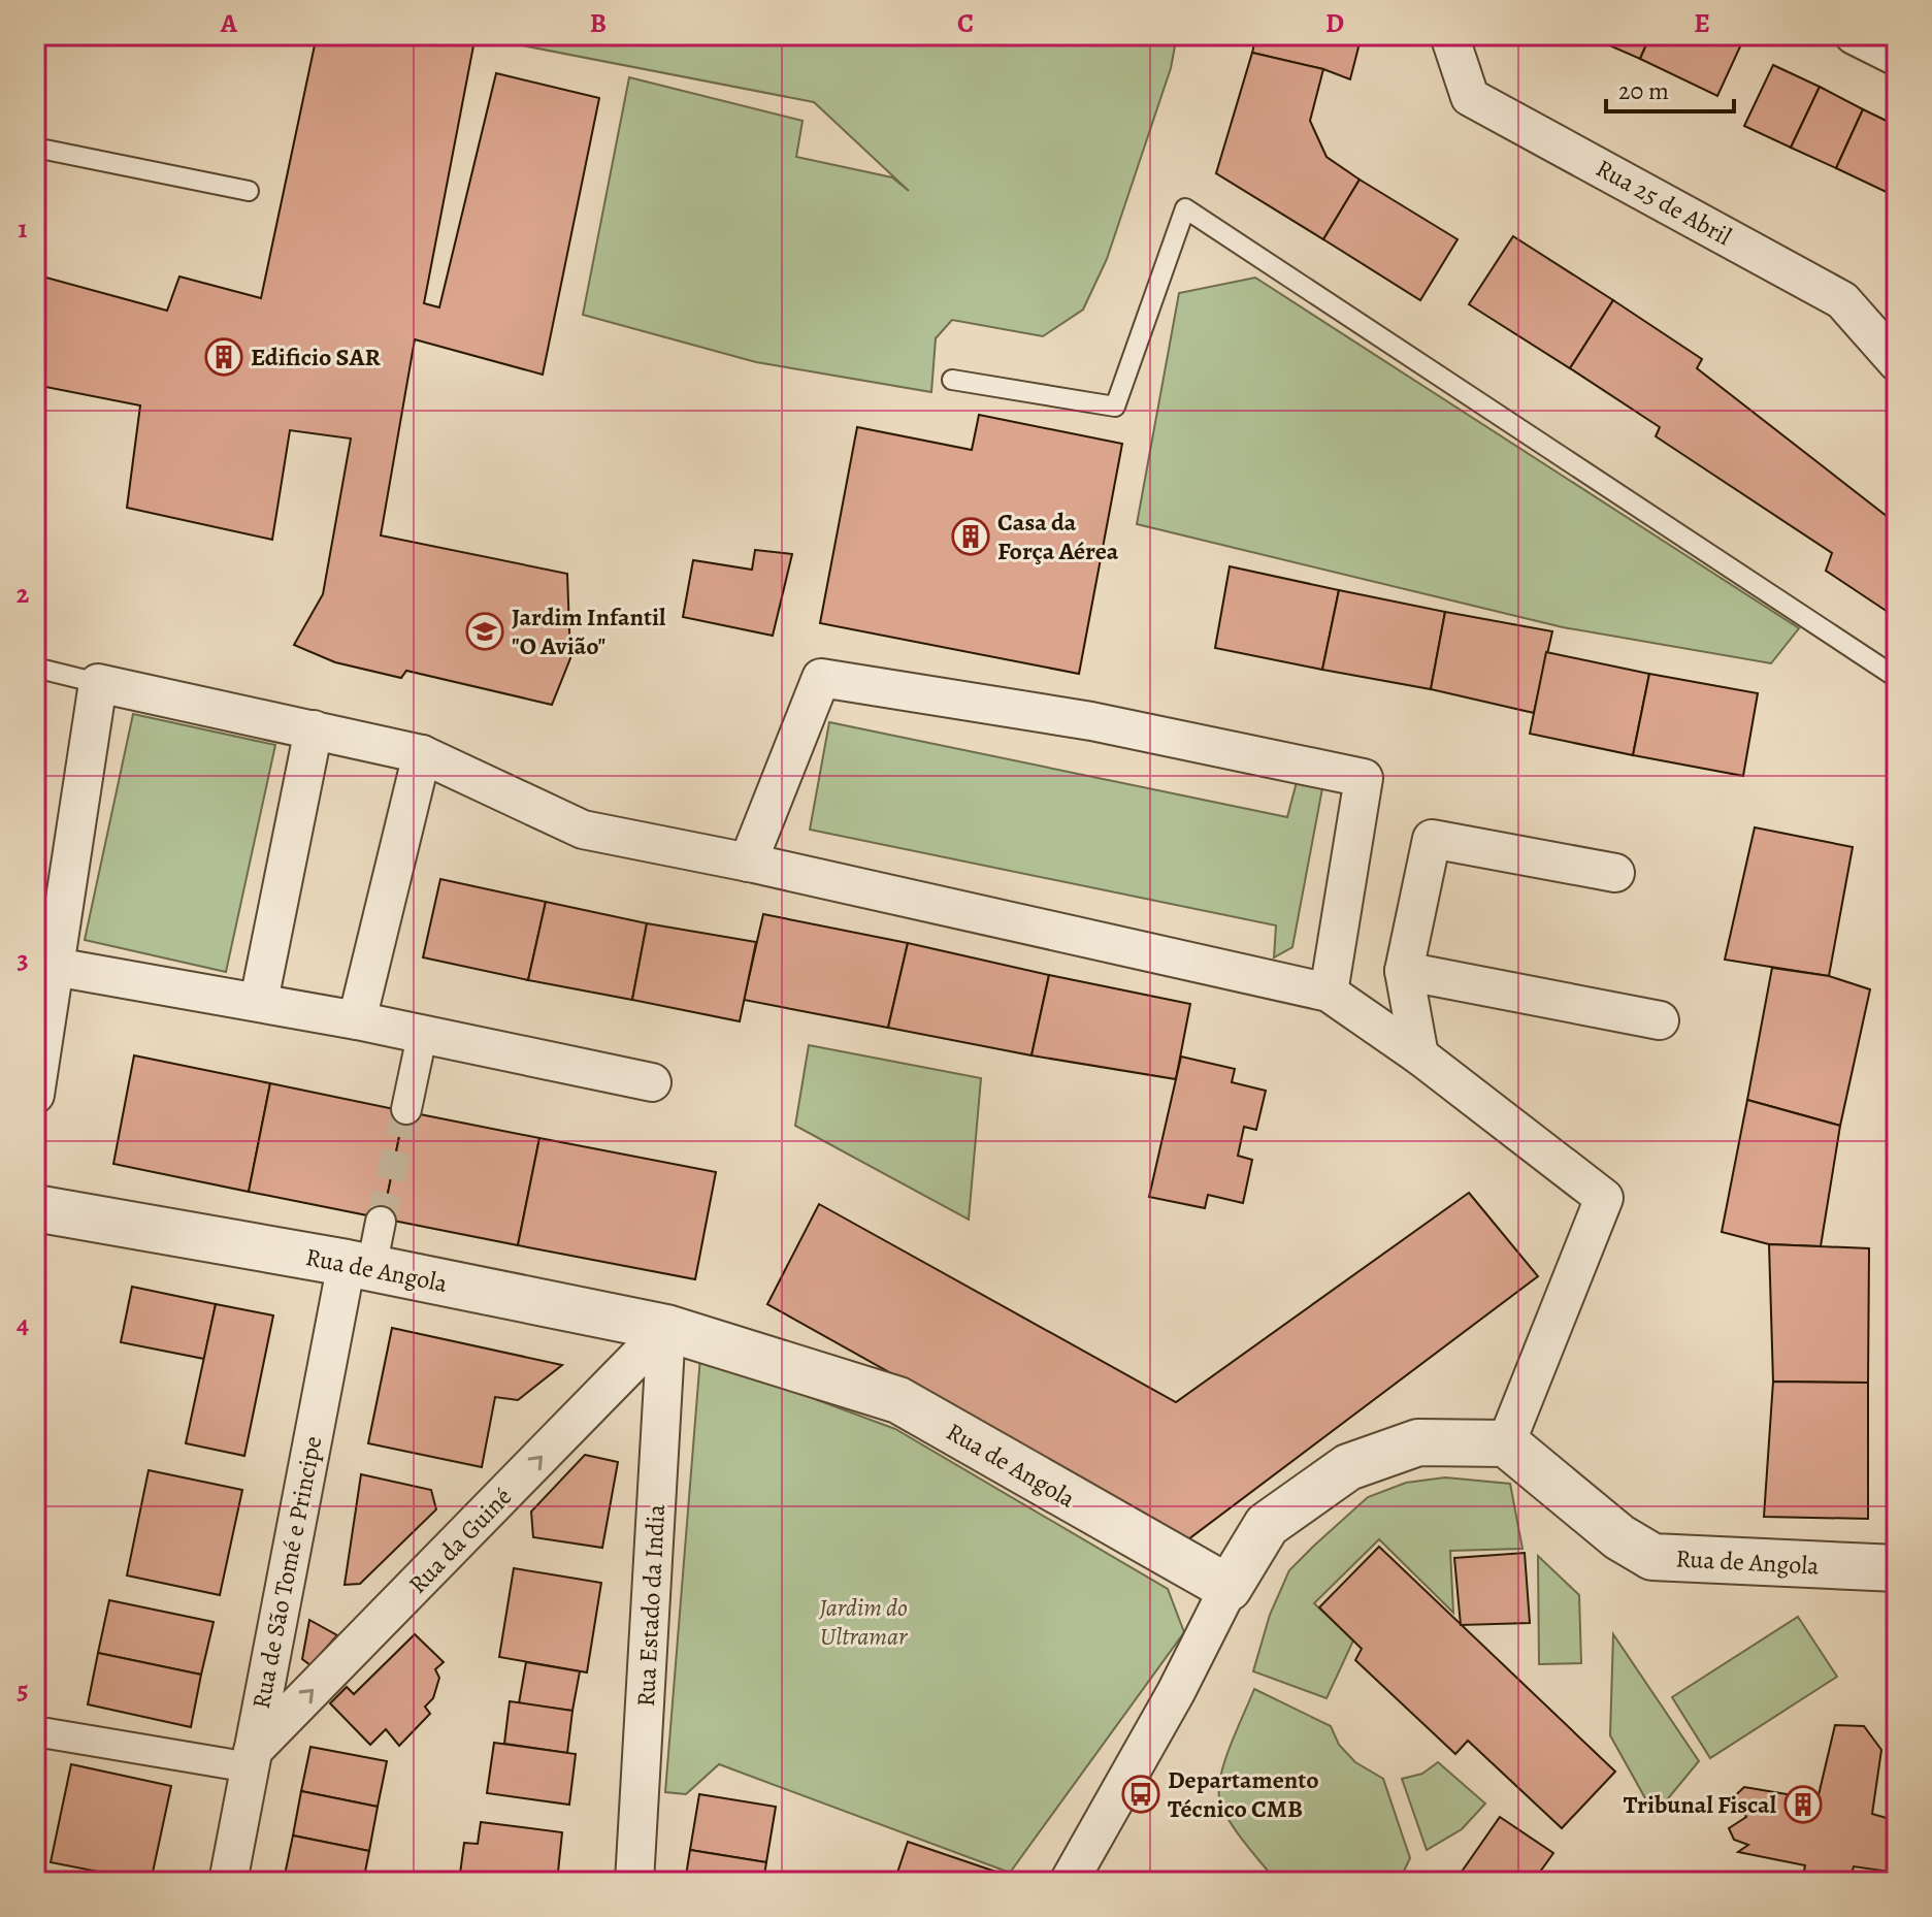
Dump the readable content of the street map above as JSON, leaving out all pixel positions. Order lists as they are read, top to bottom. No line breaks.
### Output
{"streets":{"street":["Rua 25 de Abril","Rua de Angola","Rua da Guiné","Rua de São Tomé e Principe","Rua Estado da India"]},"crossings":[["Rua de Angola","Rua da Guiné"],["Rua de Angola","Rua de São Tomé e Principe"],["Rua de Angola","Rua Estado da India"],["Rua da Guiné","Rua de São Tomé e Principe"],["Rua da Guiné","Rua Estado da India"]],"one_way":["Rua da Guiné"],"parks":["Jardim do Ultramar"],"places":{"building":["Edificio SAR","Casa da Força Aérea","Tribunal Fiscal"],"school or university":["Jardim Infantil \"O Avião\""],"bus stop":["Departamento Técnico CMB"]},"scale_bar":"20 m","grid":{"columns":["A","B","C","D","E"],"rows":["1","2","3","4","5"]}}
